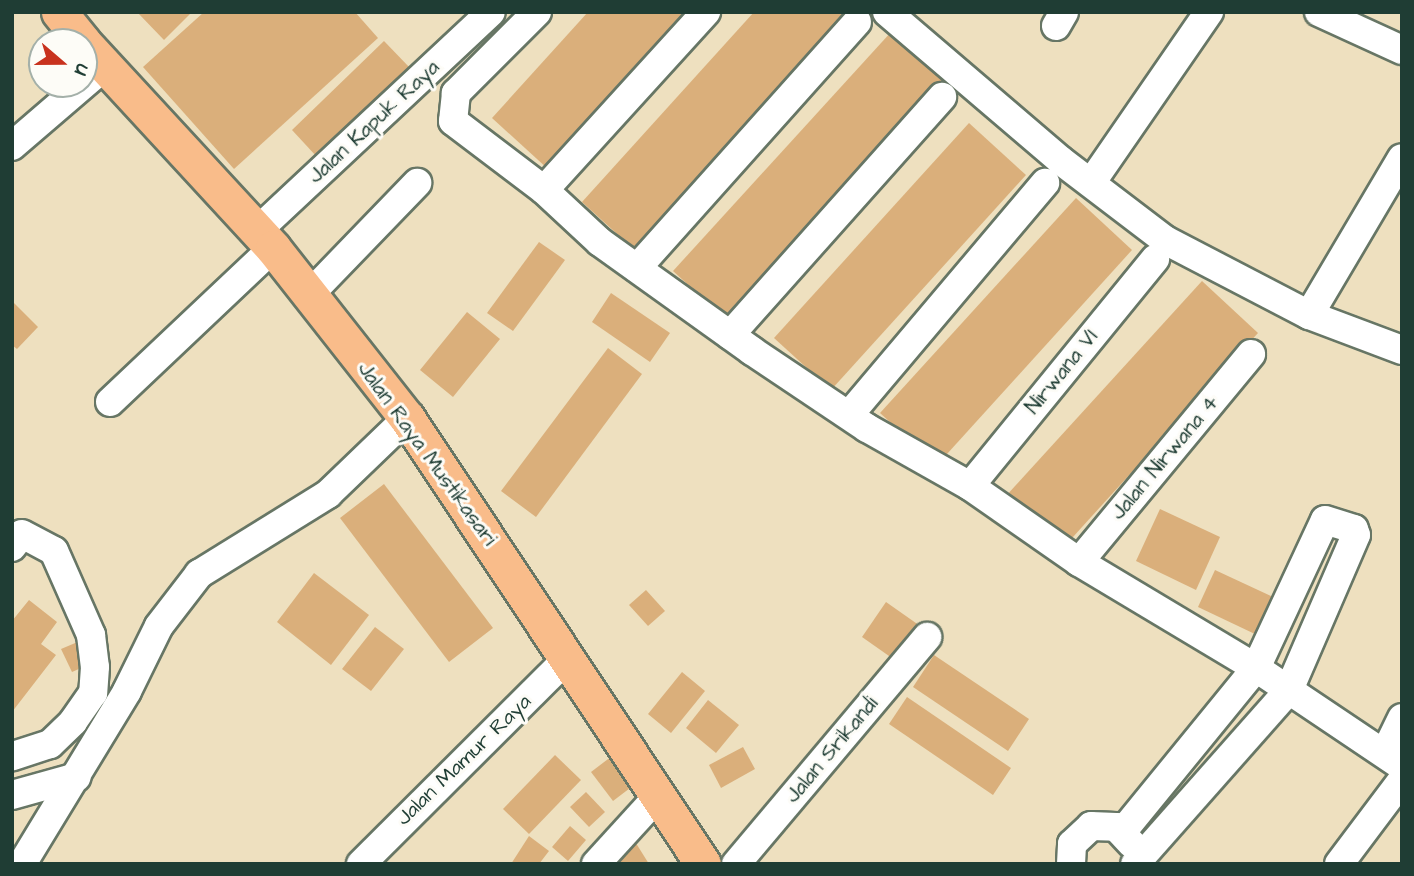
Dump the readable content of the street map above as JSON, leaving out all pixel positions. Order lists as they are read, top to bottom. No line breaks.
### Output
{"streets":{"main road":["Jalan Raya Mustikasari"],"street":["Jalan Kapuk Raya","Nirwana VI","Jalan Nirwana 4","Jalan Srikandi","Jalan Mamur Raya"]},"crossings":[["Jalan Kapuk Raya","Jalan Raya Mustikasari"],["Jalan Raya Mustikasari","Jalan Mamur Raya"]],"north":"right"}
